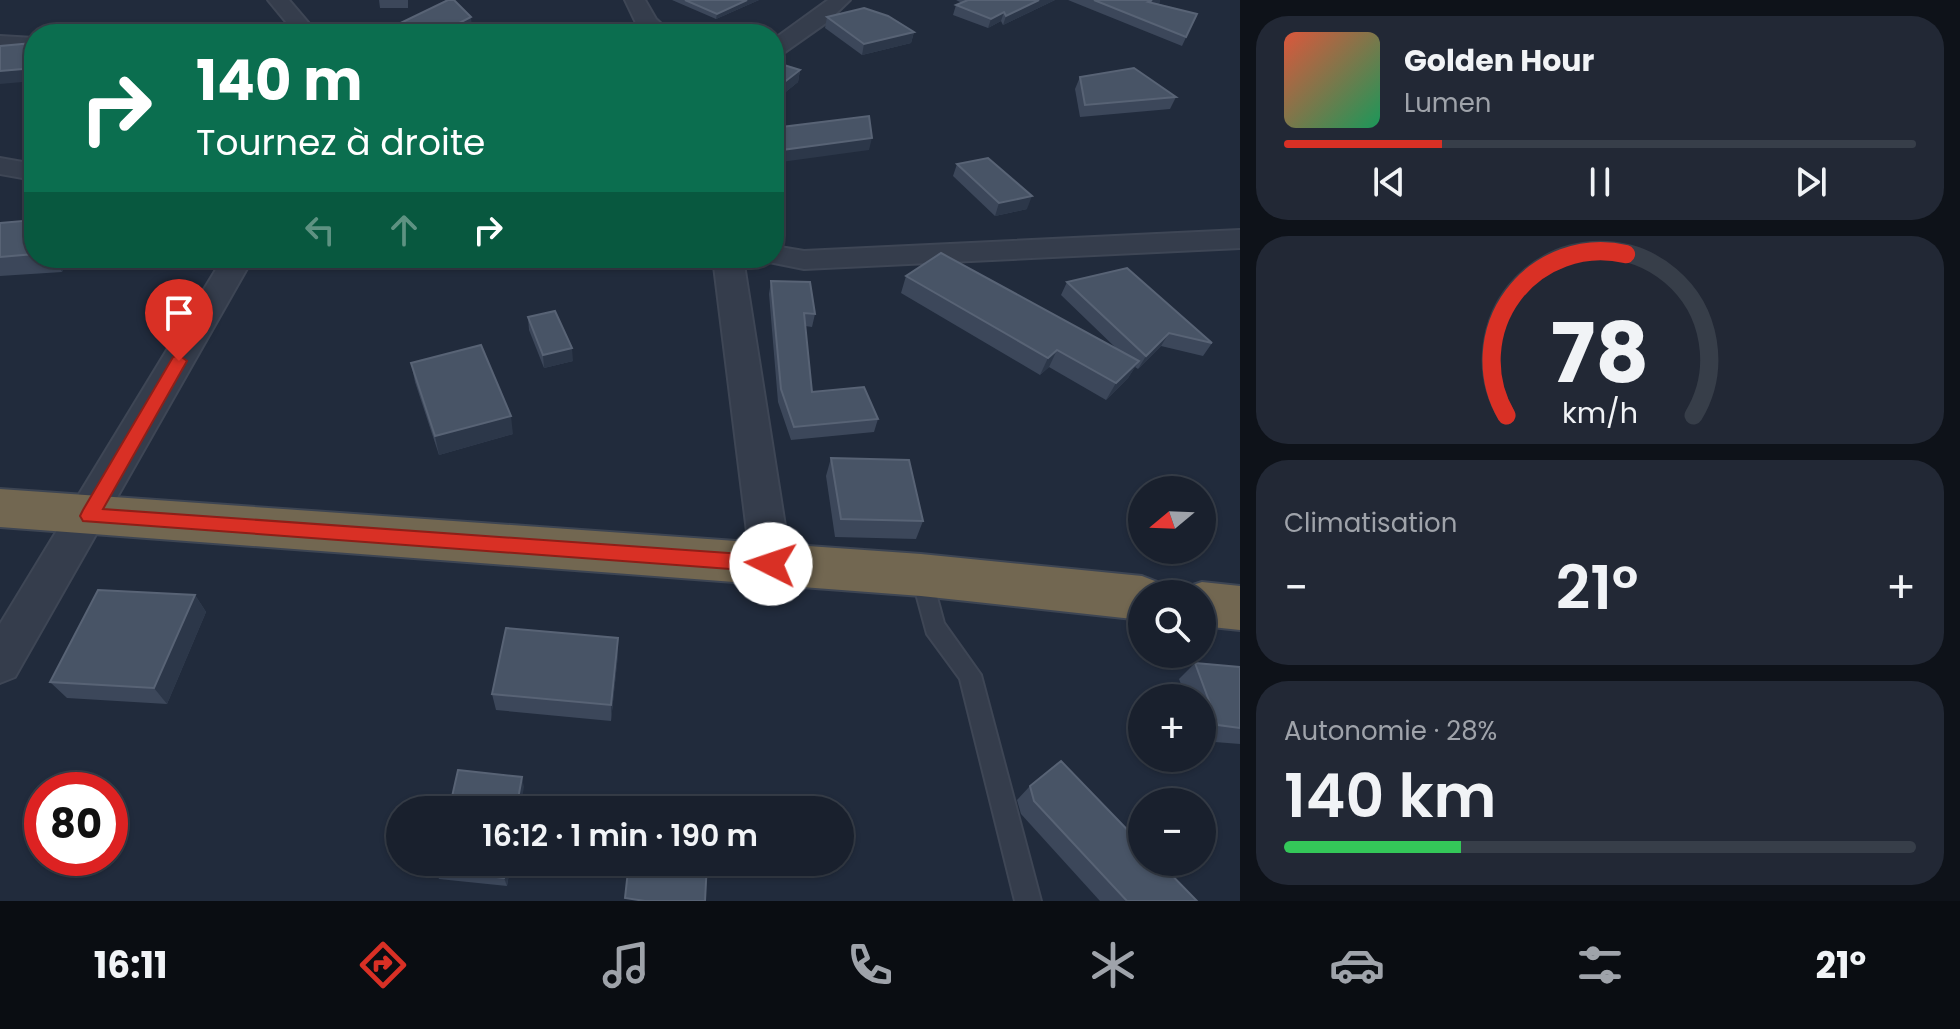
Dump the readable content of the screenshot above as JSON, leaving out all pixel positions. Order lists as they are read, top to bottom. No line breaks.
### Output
{"north":"left","page":{"turn":["140 m","Tournez à droite"],"song":["Golden Hour","Lumen"],"tile":["Climatisation",["Autonomie · 28%","140 km"]],"map_buttons":["+","−"],"heat":["−","21°","+"],"limit":"80","trip":"16:12 · 1 min · 190 m","tabs":["16:11","21°"],"gauge":["78","km/h"]}}
